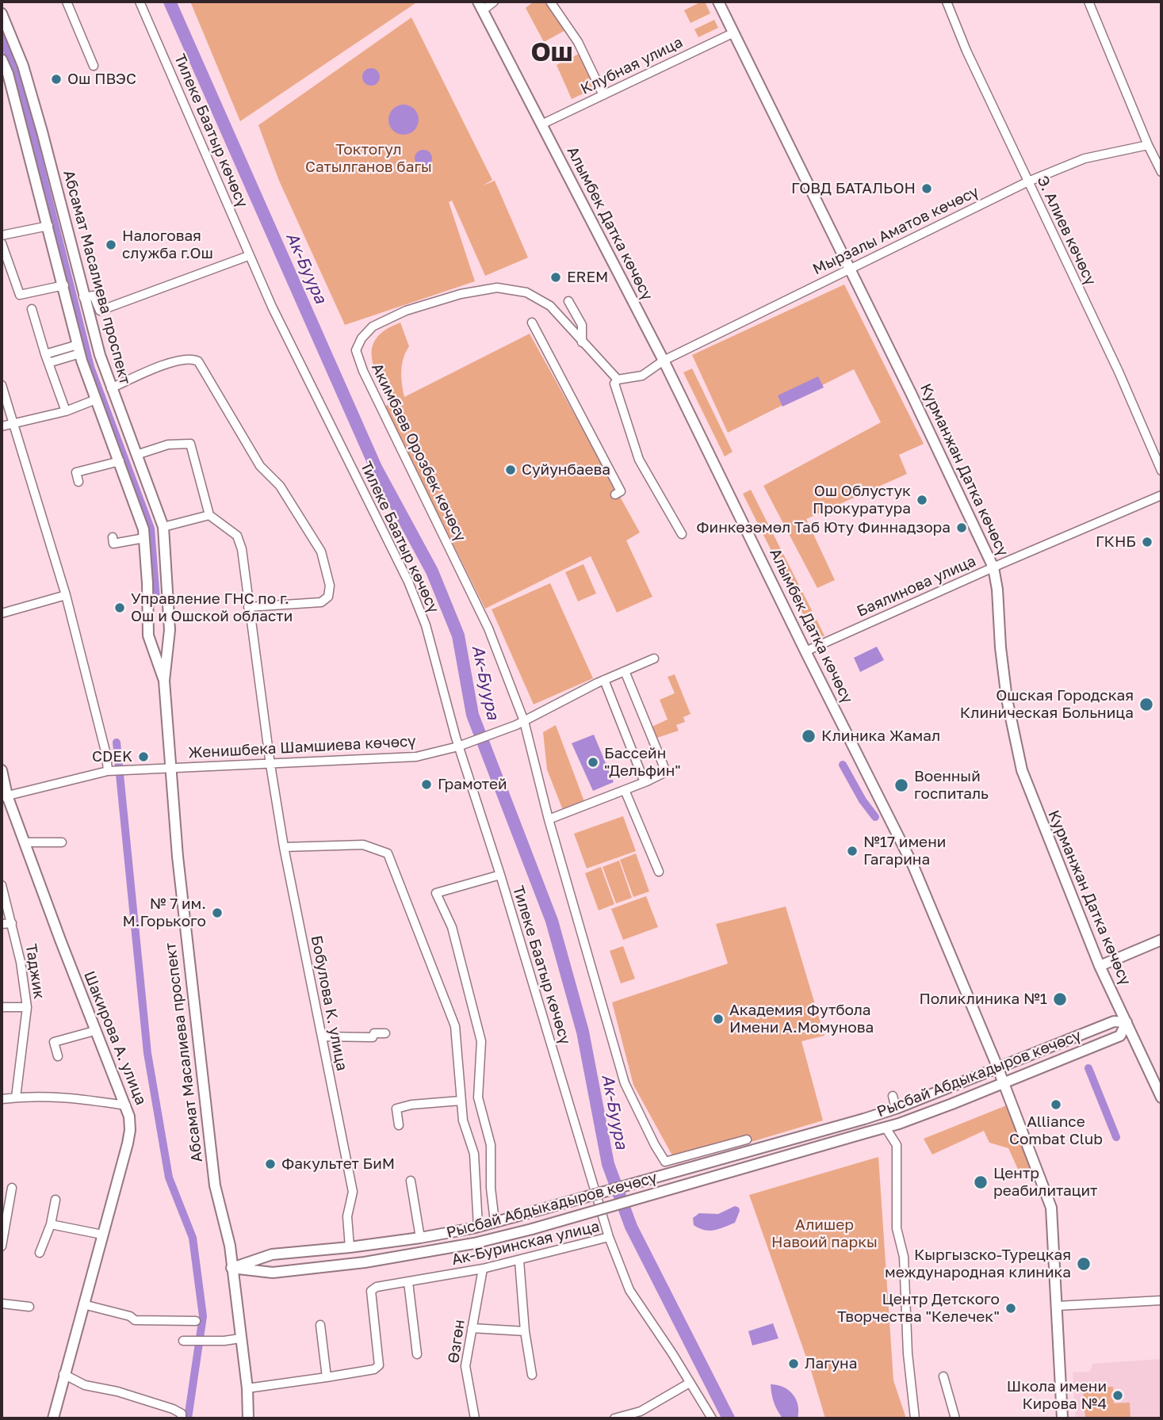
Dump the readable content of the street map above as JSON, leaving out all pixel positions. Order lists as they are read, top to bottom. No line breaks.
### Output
{"streets":{"main road":["Алымбек Датка көчөсү","Абсамат Масалиева проспект","Курманжан Датка көчөсү","Шакирова А. улица","Рысбай Абдыкадыров көчөсү"],"street":["Клубная улица","Тилеке Баатыр көчөсү","Мырзалы Аматов көчөсү","Э. Алиев көчөсү","Акимбаев Орозбек көчөсү","Баялинова улица","Женишбека Шамшиева көчөсү","Таджик","Бобулова К. улица","Ак-Буринская улица","Өзгөн"]},"crossings":[["Клубная улица","Алымбек Датка көчөсү"],["Клубная улица","Курманжан Датка көчөсү"],["Тилеке Баатыр көчөсү","Женишбека Шамшиева көчөсү"],["Тилеке Баатыр көчөсү","Ак-Буринская улица"],["Алымбек Датка көчөсү","Мырзалы Аматов көчөсү"],["Алымбек Датка көчөсү","Баялинова улица"],["Алымбек Датка көчөсү","Рысбай Абдыкадыров көчөсү"],["Мырзалы Аматов көчөсү","Э. Алиев көчөсү"],["Мырзалы Аматов көчөсү","Курманжан Датка көчөсү"],["Абсамат Масалиева проспект","Женишбека Шамшиева көчөсү"],["Абсамат Масалиева проспект","Рысбай Абдыкадыров көчөсү"],["Акимбаев Орозбек көчөсү","Женишбека Шамшиева көчөсү"],["Курманжан Датка көчөсү","Баялинова улица"],["Курманжан Датка көчөсү","Рысбай Абдыкадыров көчөсү"],["Женишбека Шамшиева көчөсү","Бобулова К. улица"],["Женишбека Шамшиева көчөсү","Шакирова А. улица"],["Бобулова К. улица","Рысбай Абдыкадыров көчөсү"],["Ак-Буринская улица","Өзгөн"]],"districts":["Ош"],"water":["Ак-Буура"],"parks":["Токтогул Сатылганов багы","Алишер Навоий паркы"],"places":["Ош ПВЭС","ГОВД БАТАЛЬОН","Налоговая служба г.Ош","EREM","Суйунбаева","Ош Облустук Прокуратура","Финкөзөмөл Таб Юту Финнадзора","ГКНБ","Управление ГНС по г. Ош и Ошской области","Ошская Городская Клиническая Больница","Клиника Жамал","CDEK","Бассейн \"Дельфин\"","Грамотей","Военный госпиталь","№17 имени Гагарина","№ 7 им. М.Горького","Поликлиника №1","Академия Футбола Имени А.Момунова","Alliance Combat Club","Факультет БиМ","Центр реабилитацит","Кыргызско-Турецкая международная клиника","Центр Детского Творчества \"Келечек\"","Лагуна","Школа имени Кирова №4"]}
